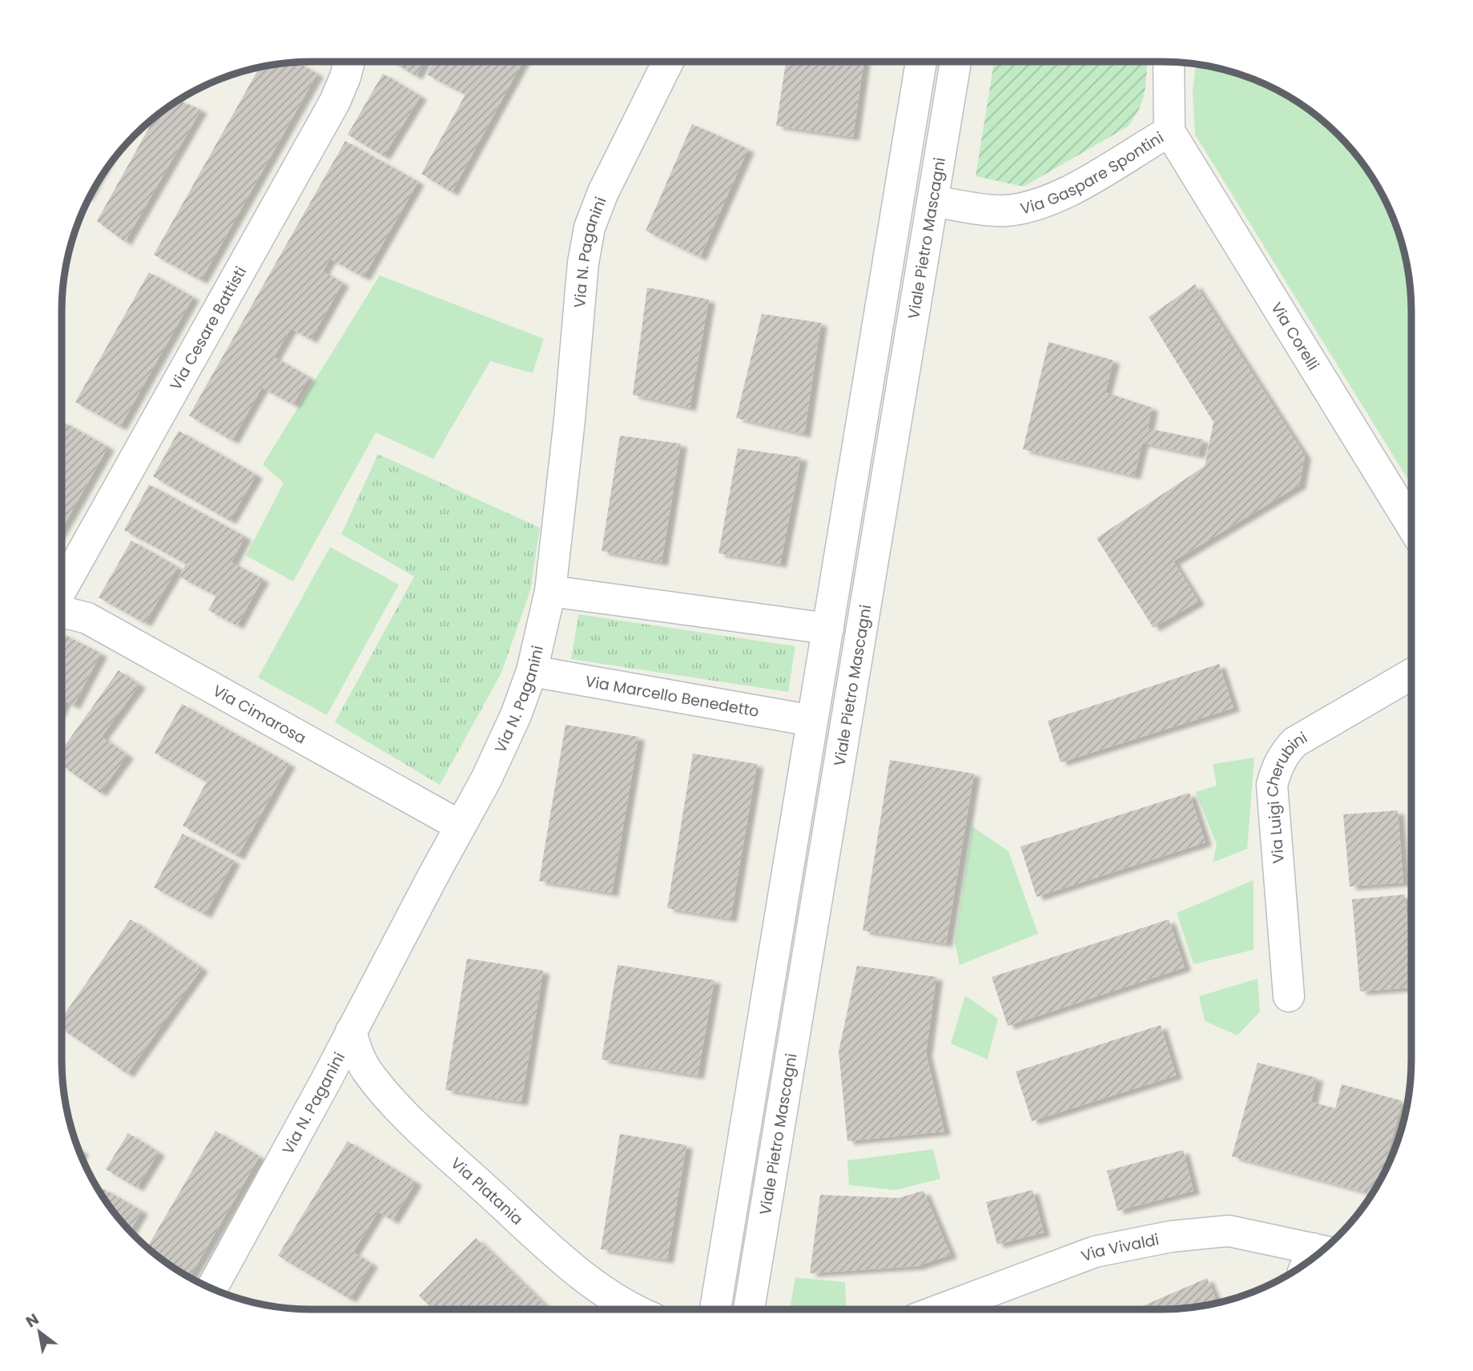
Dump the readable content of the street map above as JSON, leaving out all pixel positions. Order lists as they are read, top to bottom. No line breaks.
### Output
{"streets":{"street":["Via Gaspare Spontini","Viale Pietro Mascagni","Via N. Paganini","Via Cesare Battisti","Via Corelli","Via Marcello Benedetto","Via Cimarosa","Via Luigi Cherubini","Via Platania","Via Vivaldi"]},"crossings":[["Via Gaspare Spontini","Viale Pietro Mascagni"],["Via Gaspare Spontini","Via Corelli"],["Viale Pietro Mascagni","Via Marcello Benedetto"],["Via N. Paganini","Via Marcello Benedetto"],["Via N. Paganini","Via Cimarosa"],["Via N. Paganini","Via Platania"]],"north":"top left"}
